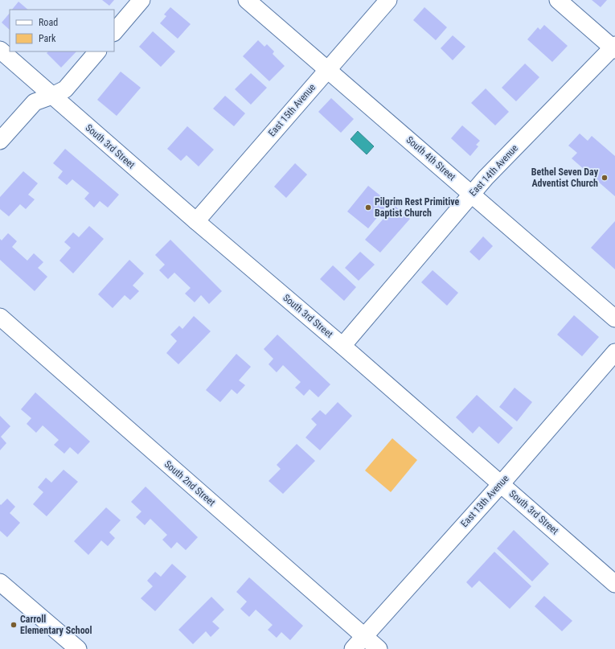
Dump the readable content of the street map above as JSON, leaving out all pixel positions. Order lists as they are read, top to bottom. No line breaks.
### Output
{"streets":{"street":["East 15th Avenue","South 3rd Street","South 4th Street","East 14th Avenue","South 2nd Street","East 13th Avenue"]},"crossings":[["East 15th Avenue","South 3rd Street"],["East 15th Avenue","South 4th Street"],["South 3rd Street","East 14th Avenue"],["South 3rd Street","East 13th Avenue"],["South 4th Street","East 14th Avenue"],["South 2nd Street","East 13th Avenue"]],"places":["Bethel Seven Day Adventist Church","Pilgrim Rest Primitive Baptist Church","Carroll Elementary School"],"legend":["Road","Park"]}
